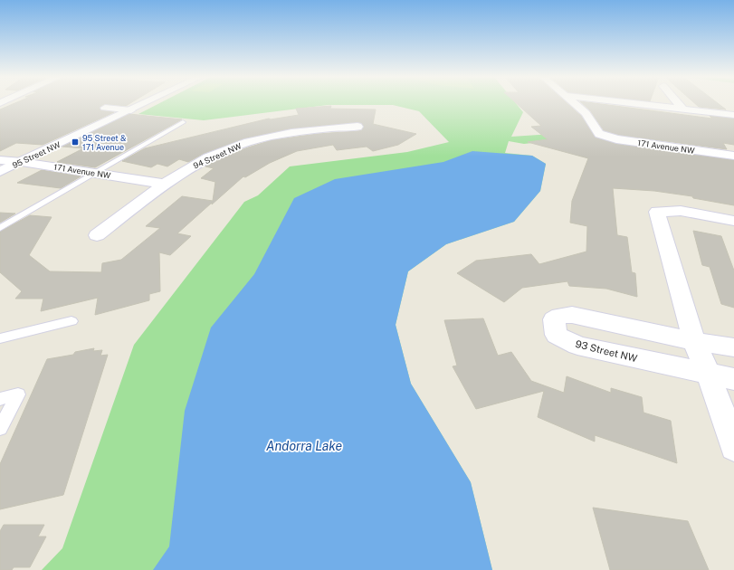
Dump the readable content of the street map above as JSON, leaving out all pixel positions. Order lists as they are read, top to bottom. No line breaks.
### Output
{"streets":{"street":["171 Avenue NW","95 Street NW","94 Street NW","93 Street NW"]},"crossings":[["171 Avenue NW","95 Street NW"],["171 Avenue NW","94 Street NW"]],"water":["Andorra Lake"],"places":{"transit":["95 Street & 171 Avenue"]}}
